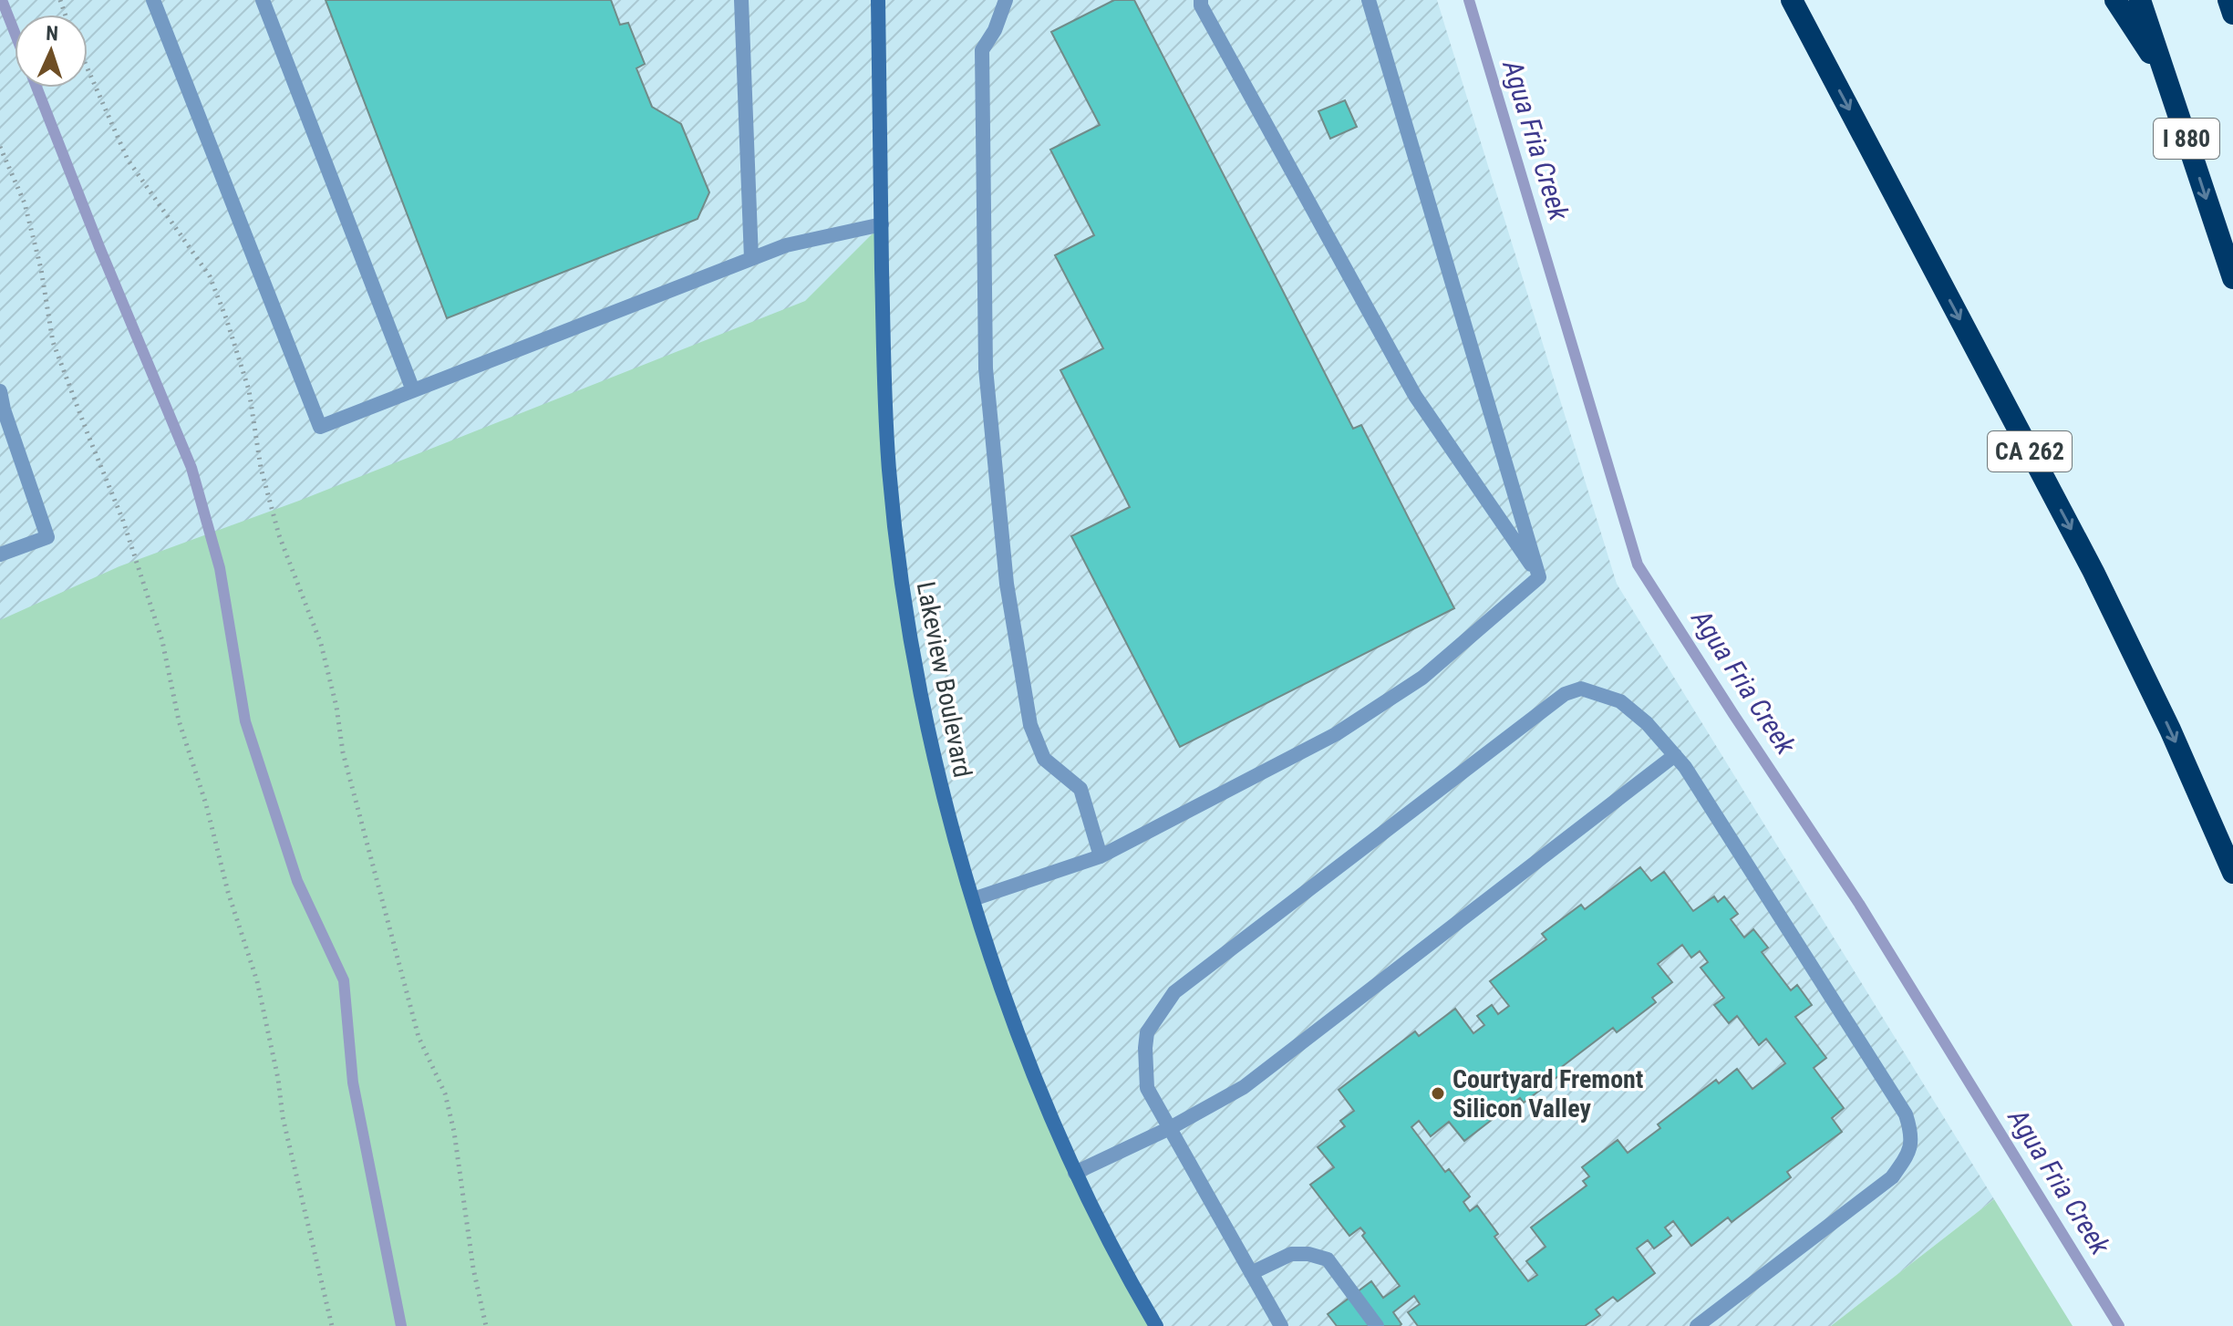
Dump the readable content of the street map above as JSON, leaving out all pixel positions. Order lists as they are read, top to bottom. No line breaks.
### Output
{"streets":{"highway":["I 880","CA 262"],"street":["Lakeview Boulevard"]},"water":["Agua Fria Creek"],"places":["Courtyard Fremont Silicon Valley"],"north":"top"}
